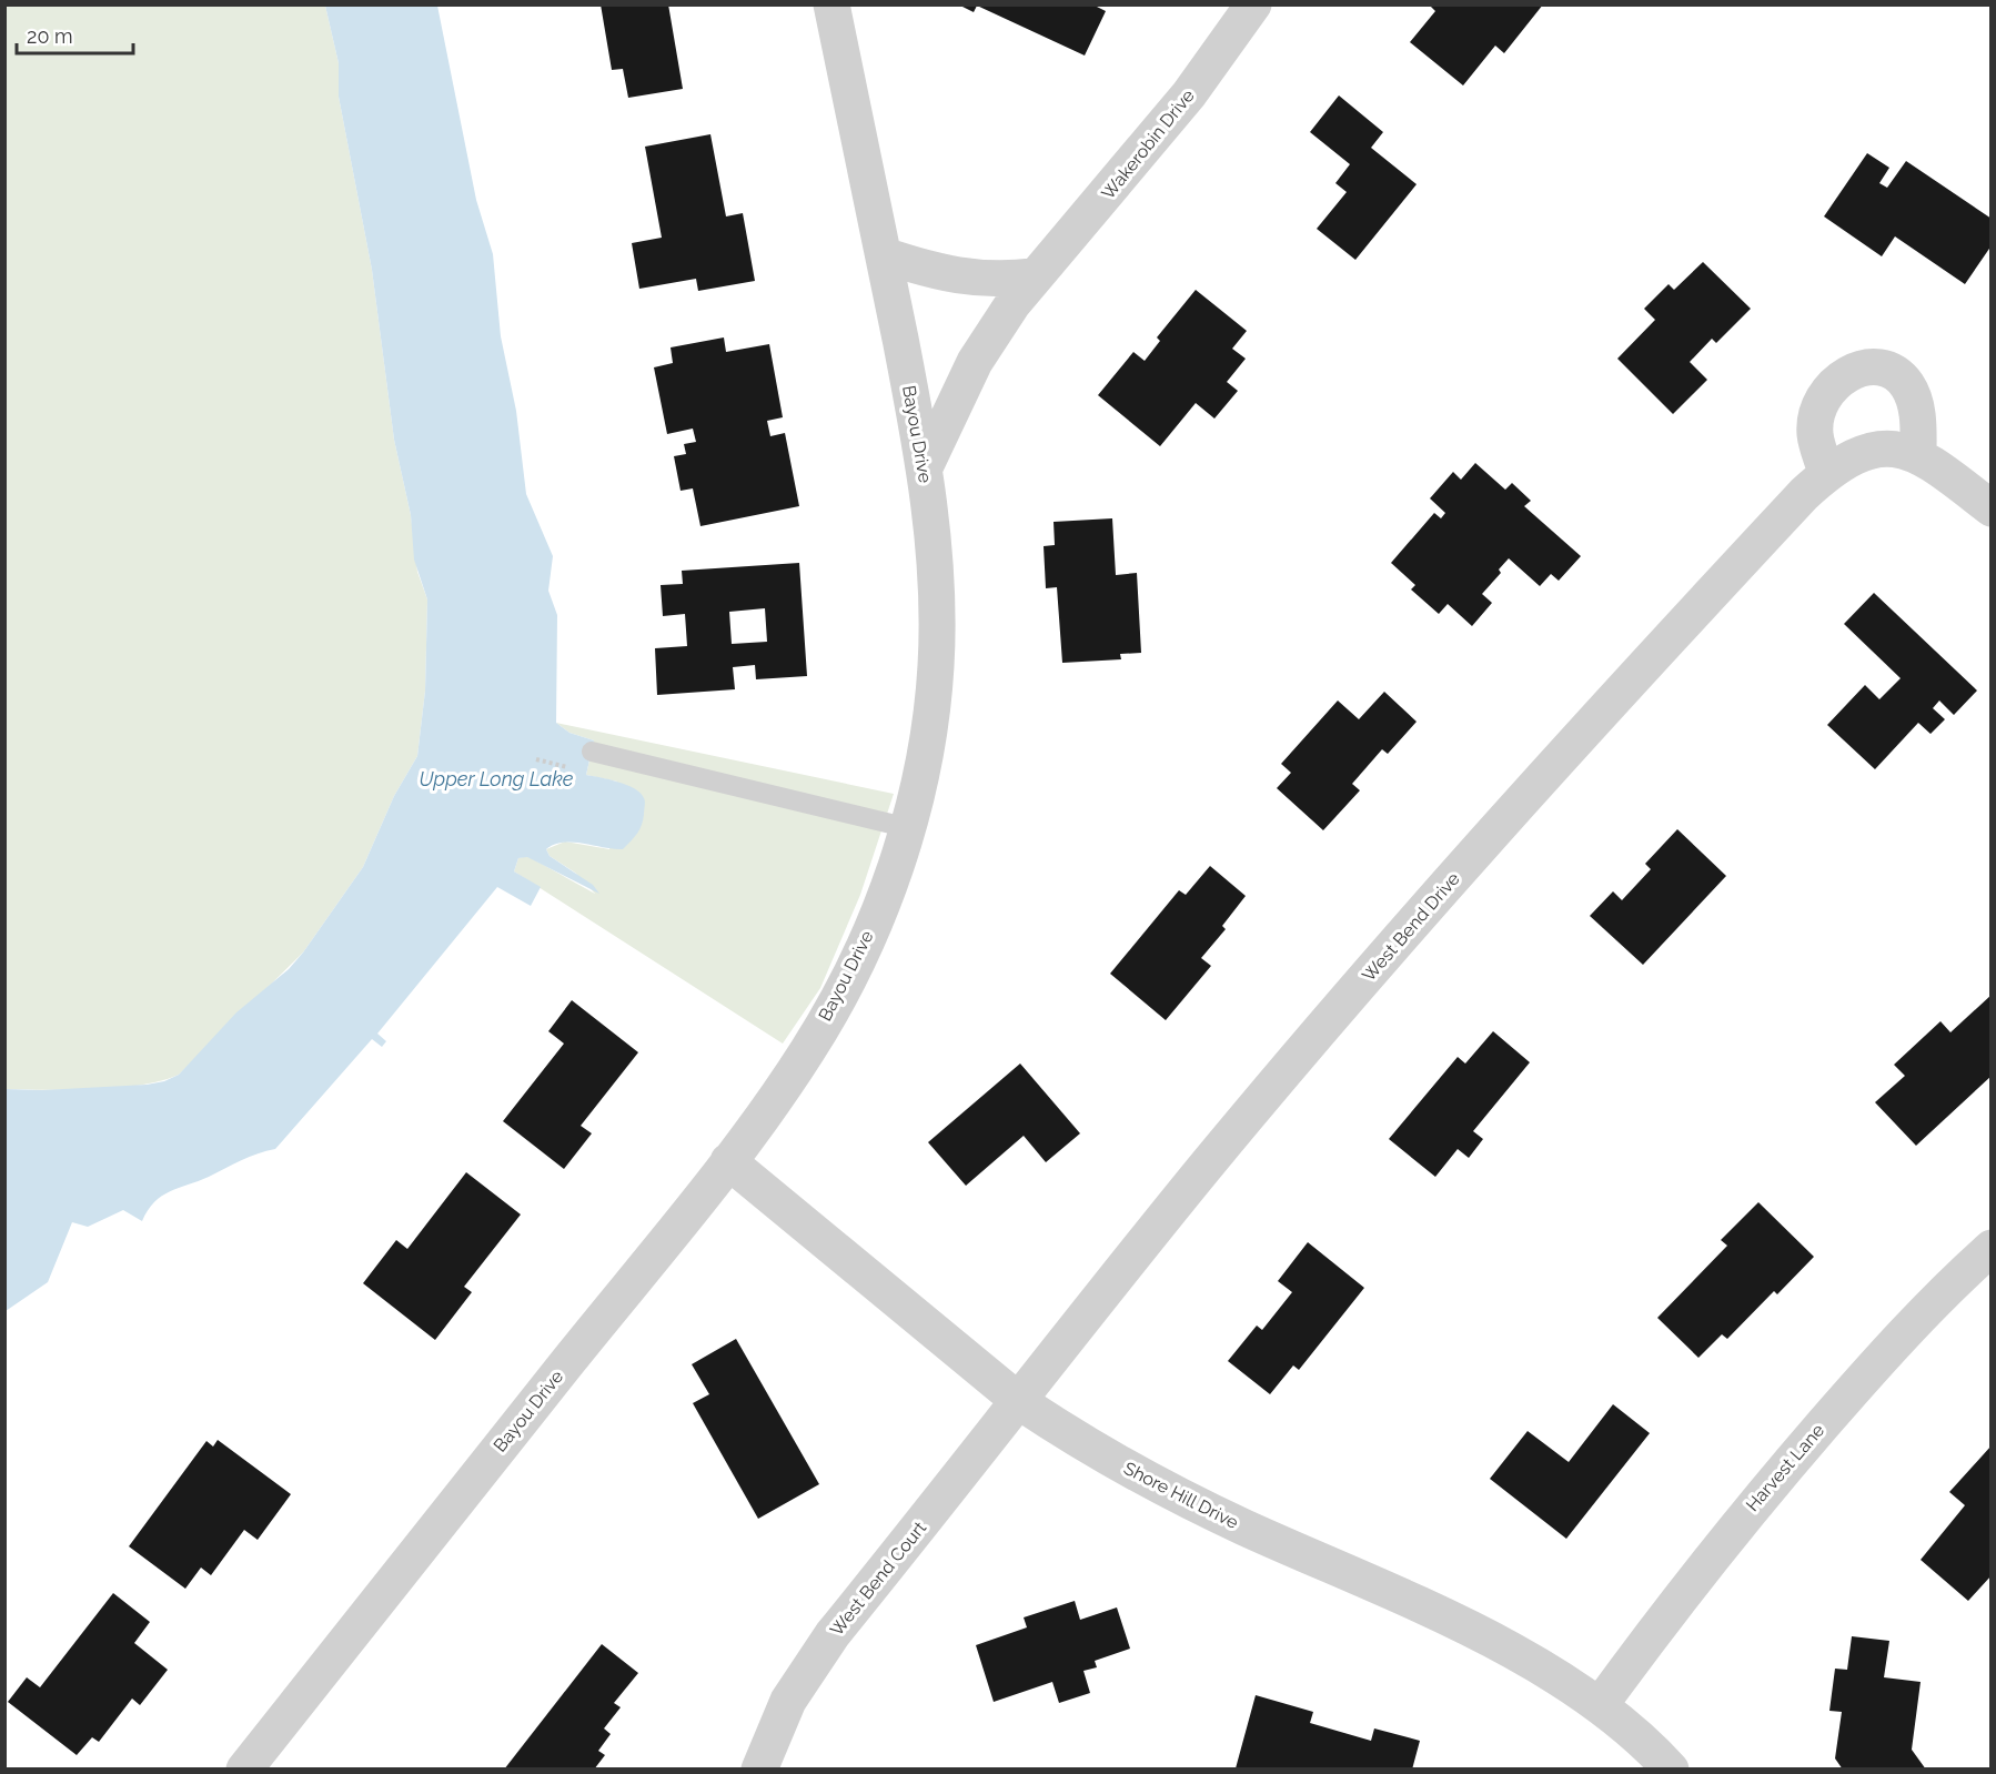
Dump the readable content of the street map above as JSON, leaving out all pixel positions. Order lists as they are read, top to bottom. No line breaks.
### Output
{"streets":{"street":["Wakerobin Drive","Bayou Drive","West Bend Drive","Harvest Lane","Shore Hill Drive","West Bend Court"]},"crossings":[["Wakerobin Drive","Bayou Drive"],["Bayou Drive","Shore Hill Drive"],["West Bend Drive","Shore Hill Drive"],["West Bend Drive","West Bend Court"],["Harvest Lane","Shore Hill Drive"],["Shore Hill Drive","West Bend Court"]],"water":["Upper Long Lake"],"scale_bar":"20 m"}
